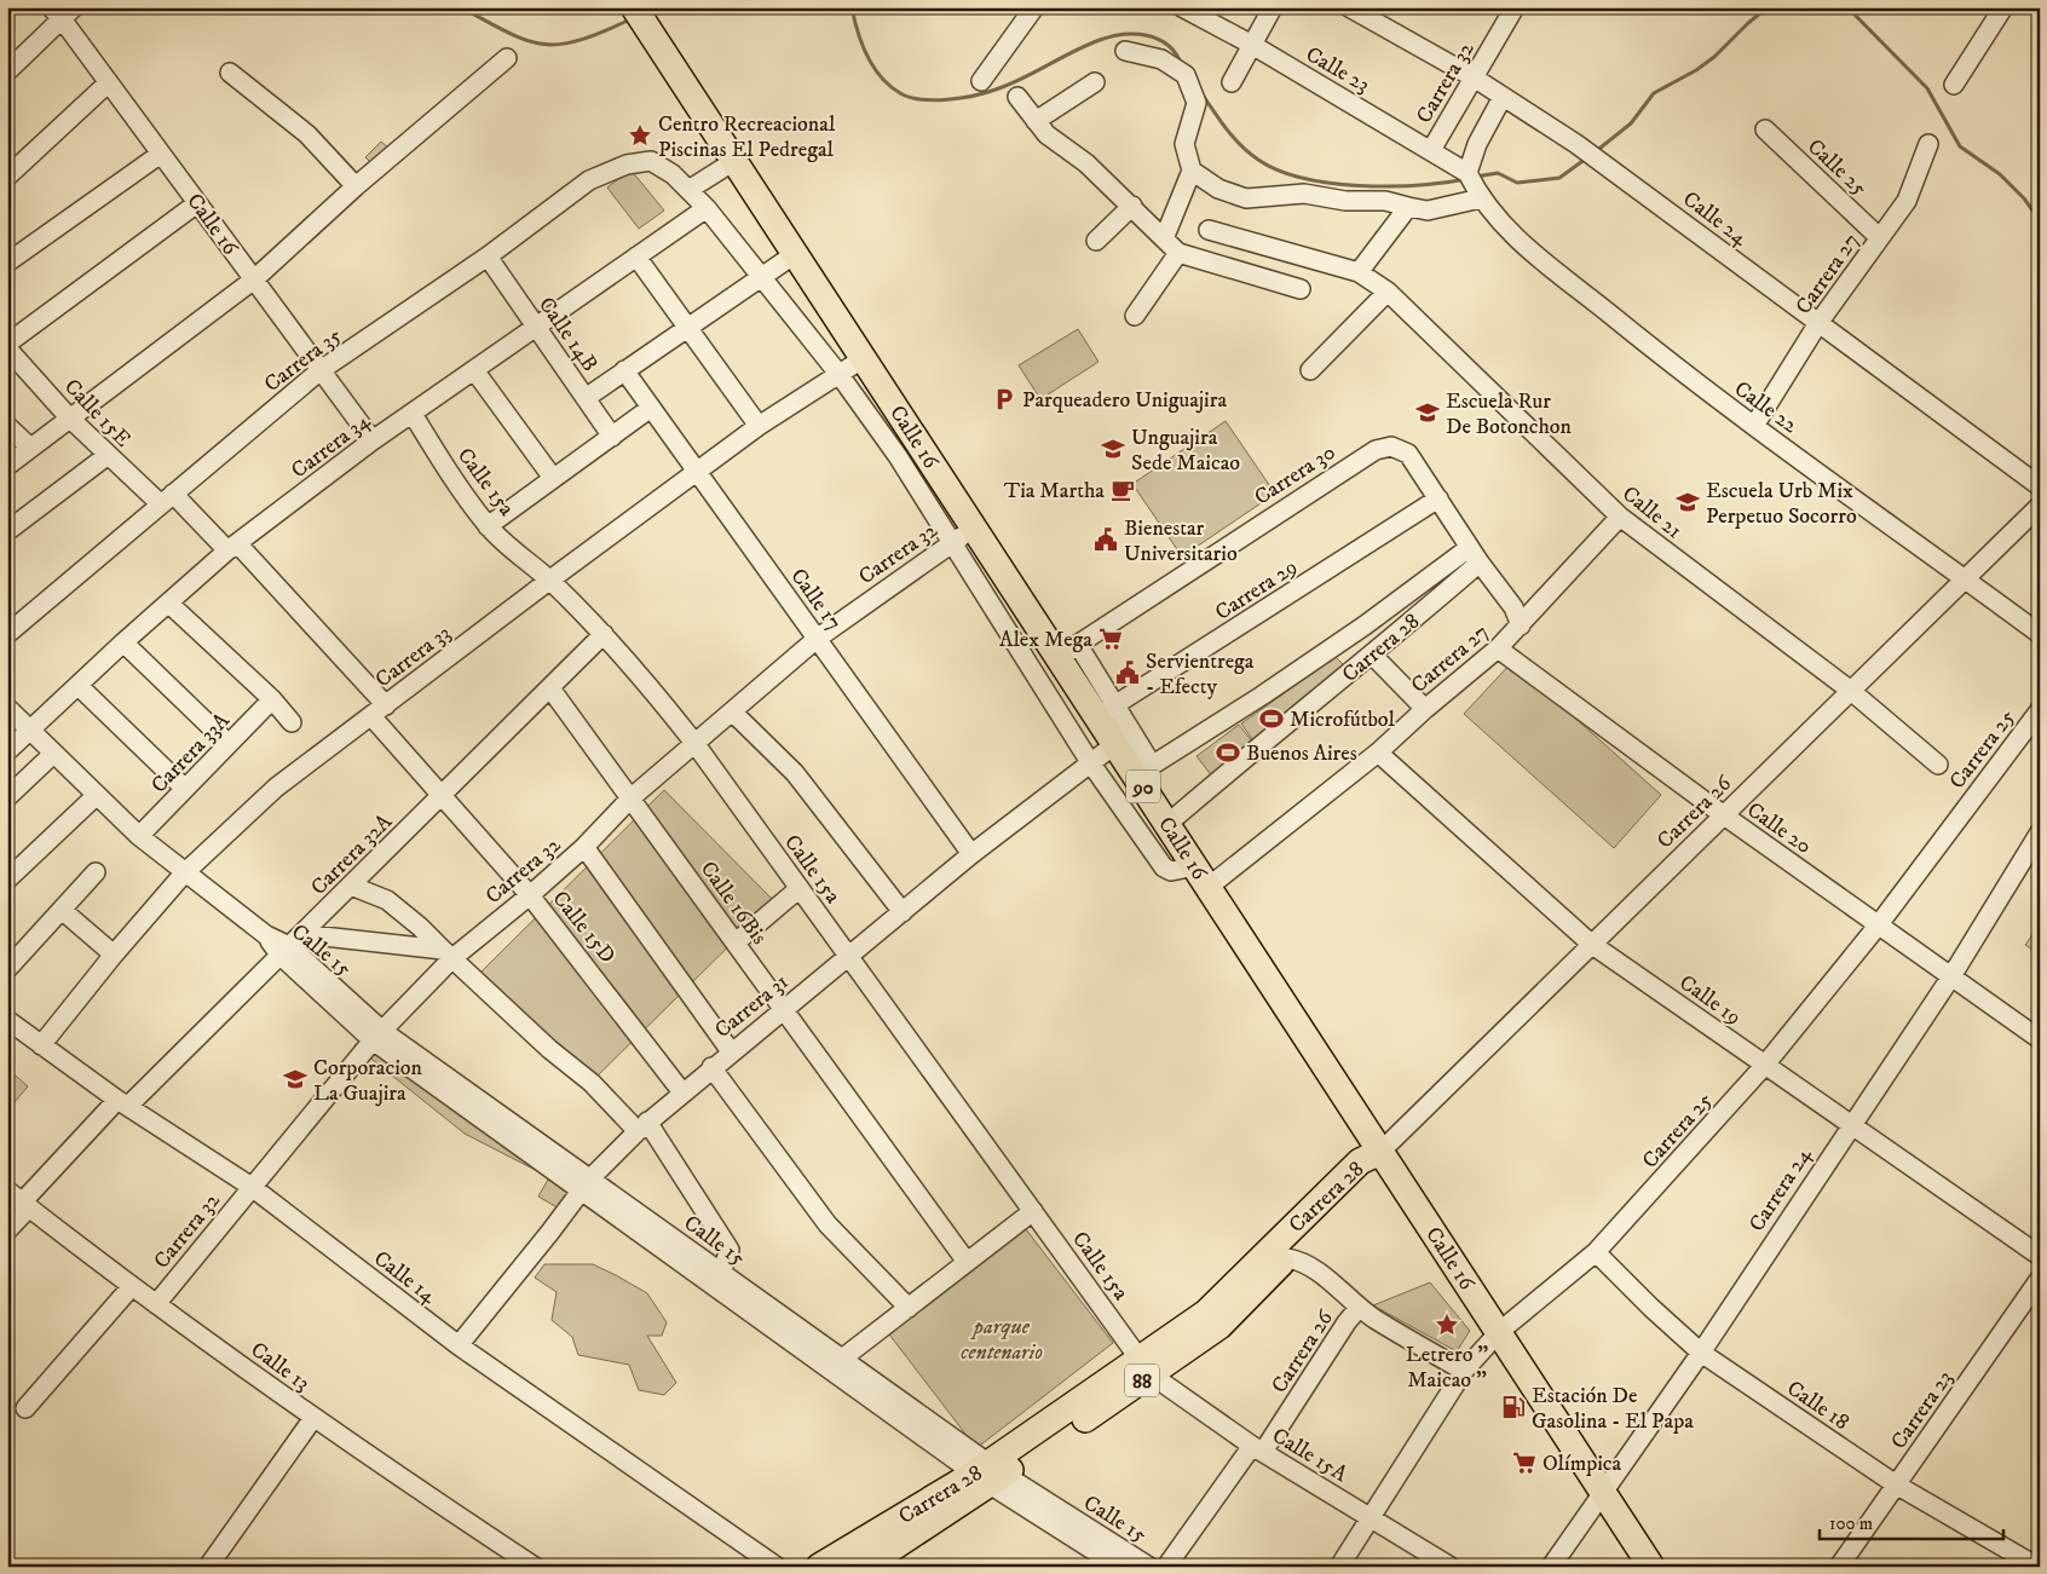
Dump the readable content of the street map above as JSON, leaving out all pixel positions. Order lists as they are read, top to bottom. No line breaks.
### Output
{"streets":{"highway":["Calle 16","Carrera 28","90","88"],"street":["Calle 23","Carrera 32","Calle 25","Calle 24","Carrera 27","Calle 14B","Carrera 35","Calle 22","Calle 15E","Carrera 34","Carrera 30","Calle 15a","Calle 21","Carrera 29","Calle 17","Carrera 33","Carrera 25","Carrera 33A","Carrera 26","Calle 20","Carrera 32A","Calle 16Bis","Calle 15D","Calle 15","Calle 19","Carrera 31","Carrera 24","Calle 14","Calle 13","Calle 18","Carrera 23","Calle 15A"]},"crossings":[["Calle 23","Carrera 32"],["Calle 23","Calle 22"],["Carrera 32","Calle 24"],["Carrera 32","Calle 16"],["Carrera 32","Calle 15a"],["Carrera 32","Calle 17"],["Carrera 32","Calle 16Bis"],["Carrera 32","Calle 15D"],["Carrera 32","Calle 15"],["Carrera 32","Calle 14"],["Carrera 32","Calle 13"],["Calle 25","Carrera 27"],["Calle 24","Carrera 27"],["Calle 16","Carrera 27"],["Calle 16","Carrera 35"],["Calle 16","Carrera 34"],["Calle 16","Carrera 30"],["Calle 16","Carrera 29"],["Calle 16","Carrera 28"],["Calle 16","Carrera 33"],["Calle 16","Carrera 25"],["Calle 16","Carrera 26"],["Calle 16","Carrera 31"],["Calle 16","Carrera 24"],["Carrera 27","Calle 22"],["Carrera 27","Calle 21"],["Carrera 27","Calle 20"],["Carrera 27","Calle 19"],["Calle 14B","Carrera 35"],["Calle 14B","Carrera 34"],["Carrera 35","Calle 15E"],["Calle 22","Carrera 26"],["Calle 15E","Carrera 34"],["Calle 15E","Calle 15D"],["Carrera 34","Calle 15a"],["Carrera 34","Calle 15D"],["Carrera 34","Calle 15"],["Carrera 30","Carrera 29"],["Calle 15a","Carrera 28"],["Calle 15a","Carrera 33"],["Calle 15a","Carrera 32A"],["Calle 15a","Carrera 31"],["Calle 15a","Calle 15A"],["Calle 21","Carrera 26"],["Calle 17","Carrera 33"],["Calle 17","Carrera 31"],["Carrera 28","Carrera 26"],["Carrera 28","Calle 15"],["Carrera 28","Calle 15A"],["Carrera 33","Calle 15D"],["Carrera 33","Calle 15"],["Carrera 33","Calle 14"],["Carrera 25","Calle 20"],["Carrera 25","Calle 19"],["Carrera 25","Calle 18"],["Carrera 25","Calle 15A"],["Carrera 33A","Calle 15"],["Carrera 26","Calle 20"],["Carrera 26","Calle 19"],["Carrera 26","Calle 15A"],["Calle 20","Carrera 24"],["Carrera 32A","Calle 16Bis"],["Carrera 32A","Calle 15D"],["Carrera 32A","Calle 15"],["Carrera 32A","Calle 14"],["Carrera 32A","Calle 13"],["Calle 16Bis","Carrera 31"],["Calle 15D","Carrera 31"],["Calle 15","Carrera 31"],["Calle 19","Carrera 24"],["Carrera 31","Calle 14"],["Carrera 24","Calle 18"],["Calle 18","Carrera 23"]],"parks":["parque centenario"],"places":{"place":["Centro Recreacional Piscinas El Pedregal","Letrero \" Maicao \""],"parking":["Parqueadero Uniguajira"],"school or university":["Escuela Rur De Botonchon","Unguajira Sede Maicao","Escuela Urb Mix Perpetuo Socorro","Corporacion La Guajira"],"cafe":["Tia Martha"],"public building":["Bienestar Universitario","Servientrega - Efecty"],"supermarket":["Alex Mega","Olímpica"],"sports":["Microfútbol","Buenos Aires"],"fuel station":["Estación De Gasolina - El Papa"]},"scale_bar":"100 m"}
